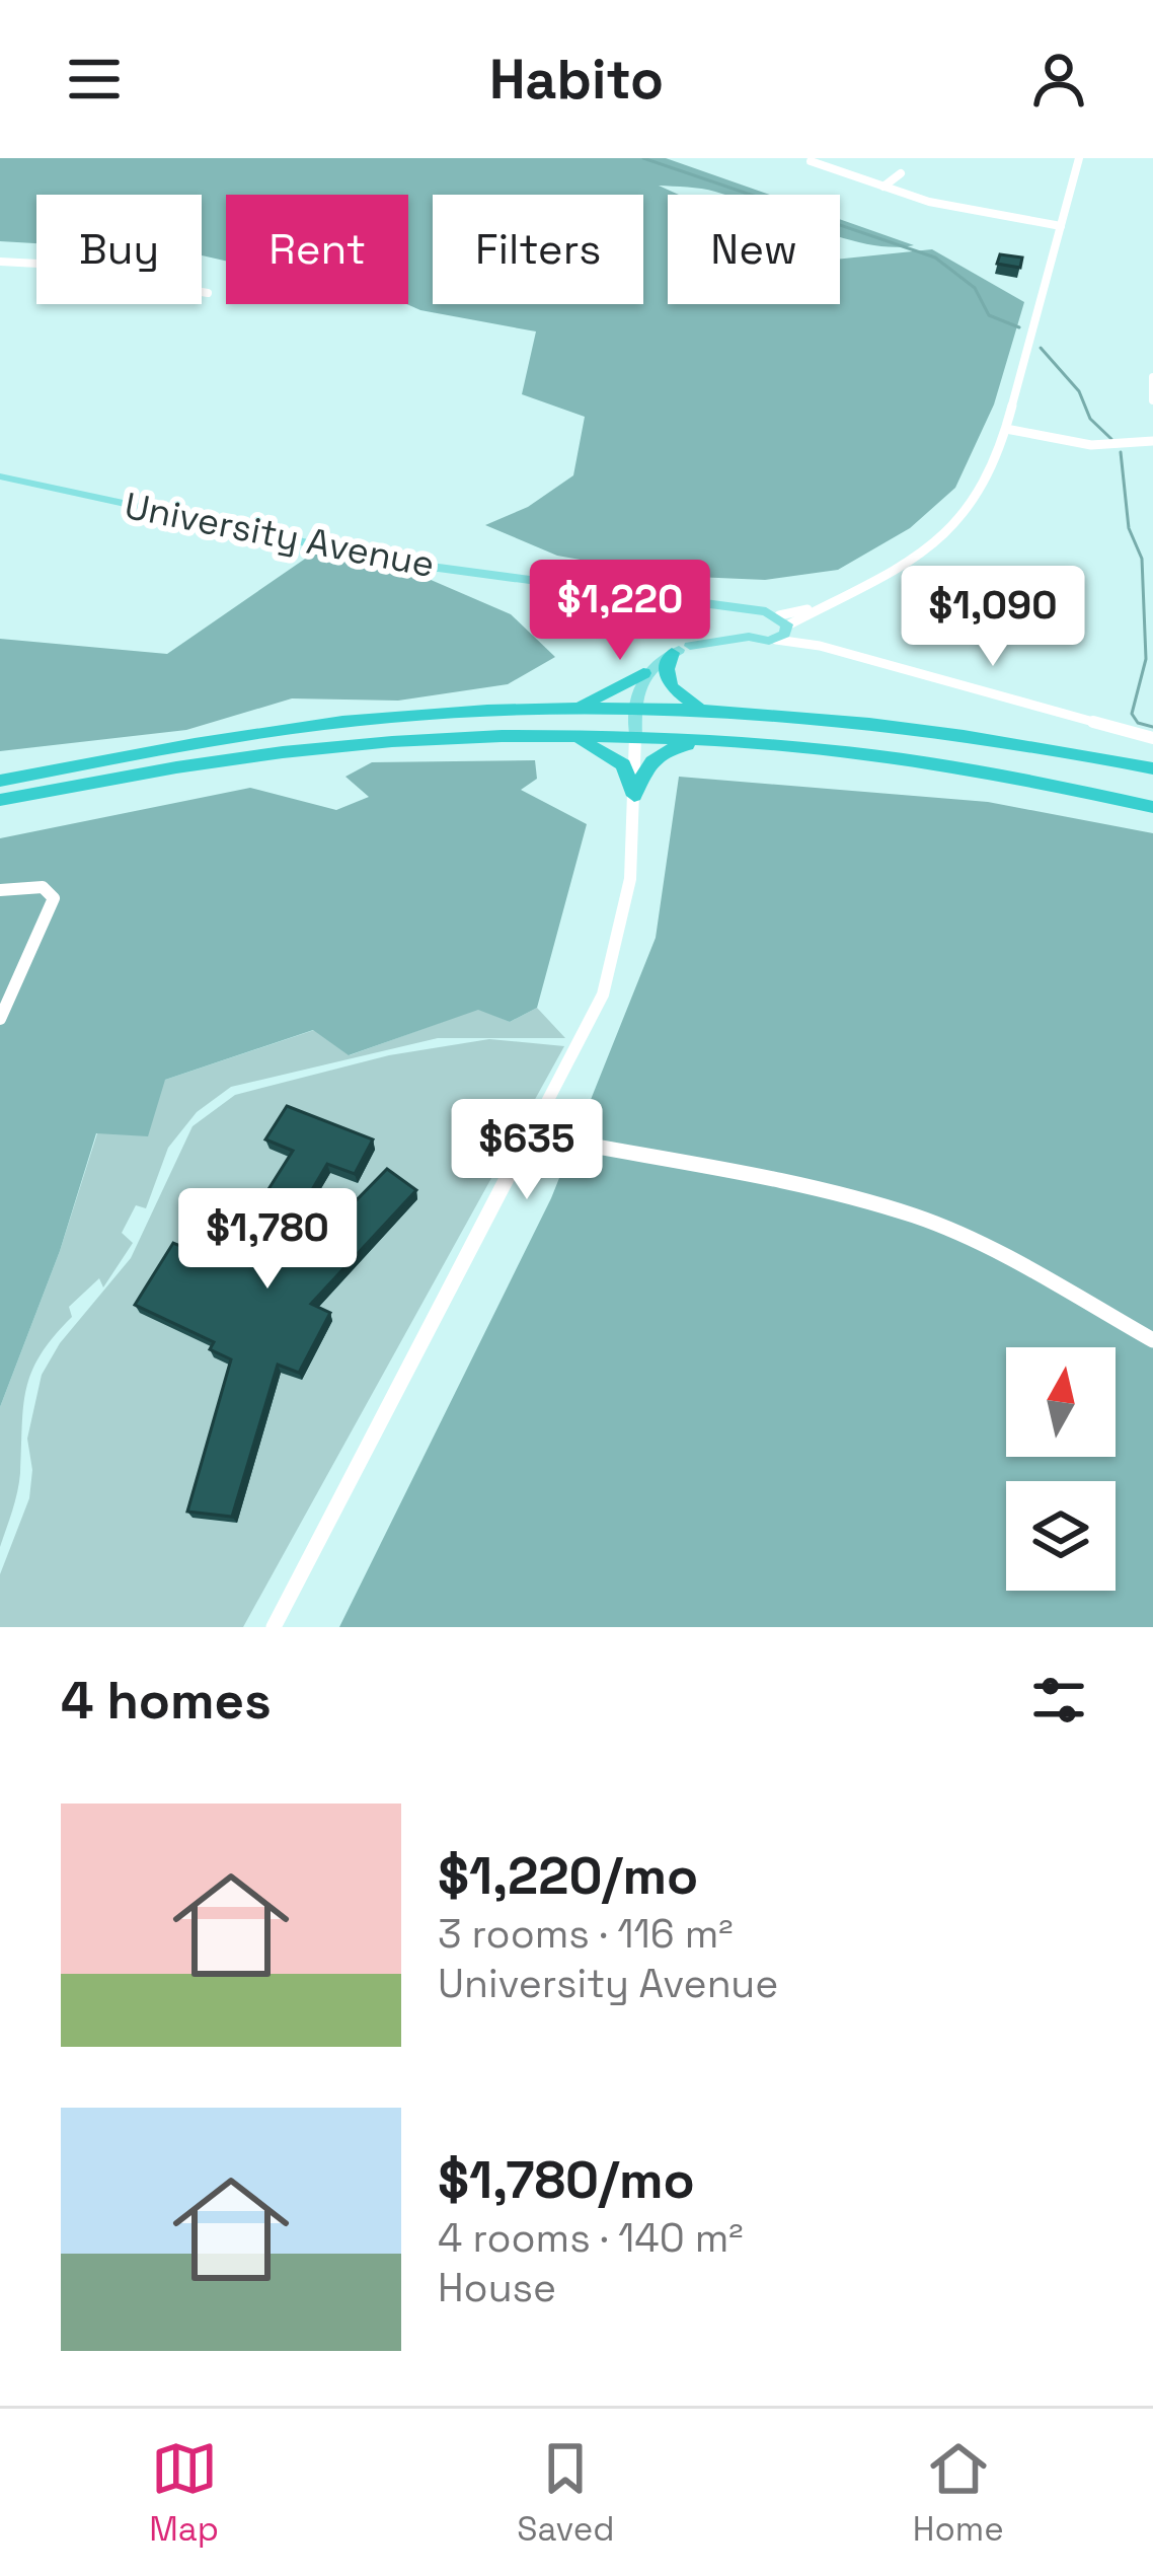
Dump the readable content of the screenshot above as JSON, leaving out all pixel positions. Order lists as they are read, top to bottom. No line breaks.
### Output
{"streets":{"main road":["University Avenue"]},"north":"top","page":{"header":"Habito","chip":["Buy","Rent","Filters","New"],"price":["$1,220","$1,090","$635","$1,780"],"heading":"4 homes","list":[{"name":"$1,220/mo","note":"3 rooms · 116 m² · University Avenue"},{"name":"$1,780/mo","note":"4 rooms · 140 m² · House"}],"tabs":["Map","Saved","Home"]}}
